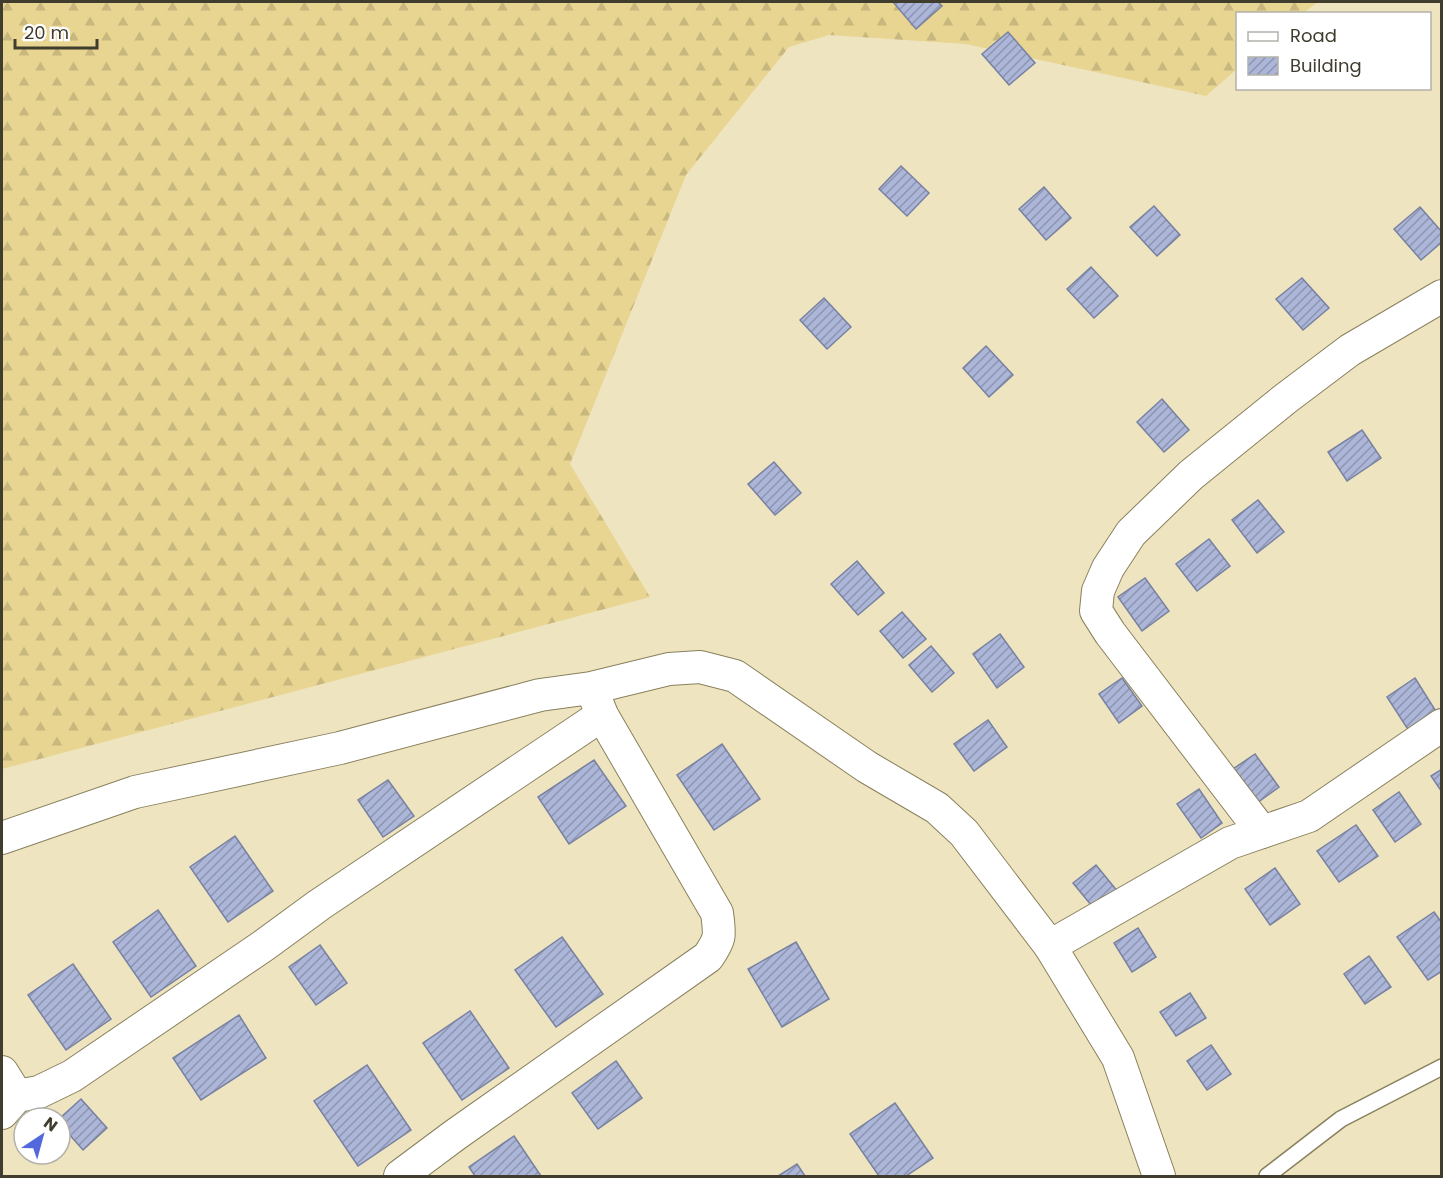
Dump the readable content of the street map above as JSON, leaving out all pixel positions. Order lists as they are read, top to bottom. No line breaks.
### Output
{"legend":["Road","Building"],"scale_bar":"20 m","north":"top right"}
